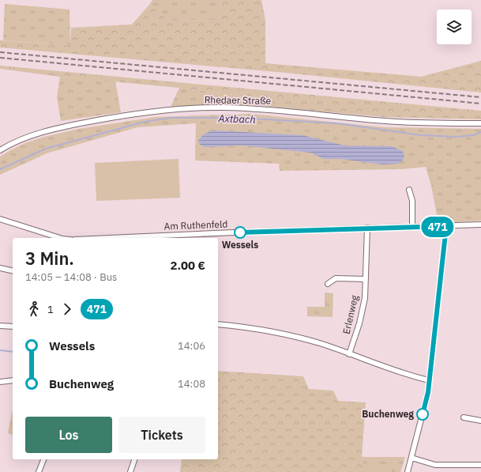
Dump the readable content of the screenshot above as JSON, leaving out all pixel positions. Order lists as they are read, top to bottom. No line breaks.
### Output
{"streets":{"street":["Rhedaer Straße","Am Ruthenfeld","Erlenweg"]},"crossings":[["Am Ruthenfeld","Erlenweg"]],"water":["Axtbach"],"places":["Wessels","Buchenweg"],"lines":["bus line 471"],"page":{"on_map":"471","heading":["3 Min.","14:05 – 14:08 · Bus","2.00 €"],"legs":["1","471"],"list":[{"name":"Wessels","value":"14:06"},{"name":"Buchenweg","value":"14:08"}],"buttons":["Los","Tickets"]}}
